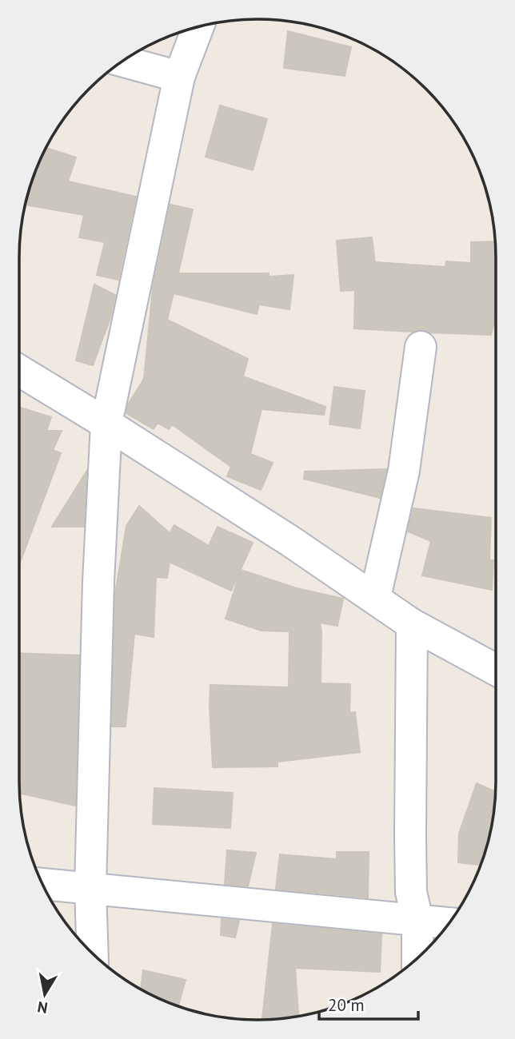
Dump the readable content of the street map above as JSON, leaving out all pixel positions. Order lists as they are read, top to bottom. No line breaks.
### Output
{"scale_bar":"20 m","north":"bottom"}
